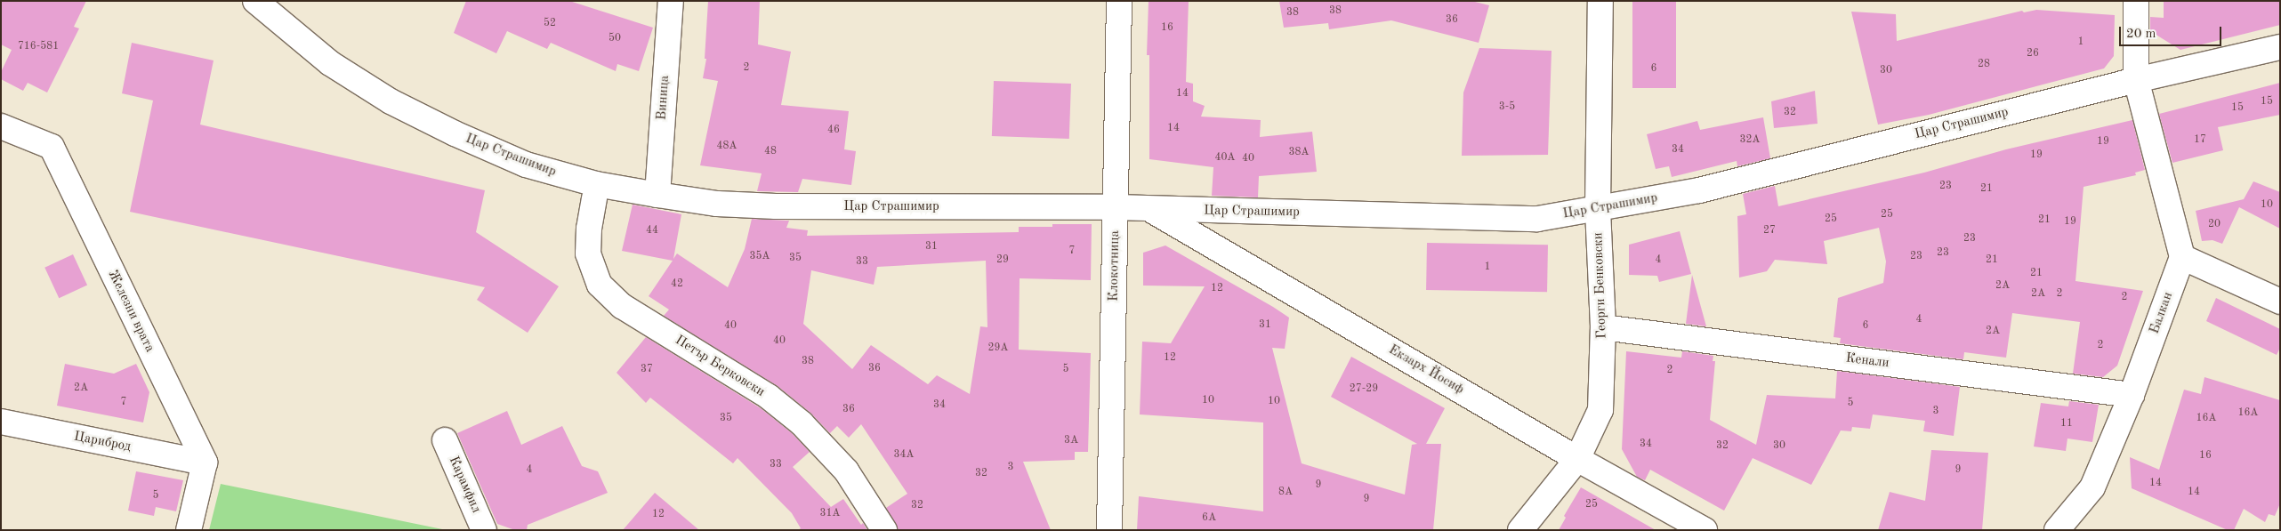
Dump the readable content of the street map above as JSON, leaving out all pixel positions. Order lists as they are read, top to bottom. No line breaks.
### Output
{"streets":{"street":["Виница","Цар Страшимир","Клокотница","Георги Бенковски","Железни врата","Балкан","Кенали","Петър Берковски","Екзарх Йосиф","Цариброд","Карамфил"]},"crossings":[["Виница","Цар Страшимир"],["Цар Страшимир","Клокотница"],["Цар Страшимир","Георги Бенковски"],["Цар Страшимир","Екзарх Йосиф"],["Георги Бенковски","Кенали"],["Георги Бенковски","Екзарх Йосиф"],["Железни врата","Цариброд"],["Балкан","Кенали"]],"house_numbers":["38","38","36","52","16","50","1","716-581","26","28","2","6","30","14","15","3-5","15","32","14","46","32А","17","19","48А","34","48","38А","19","40А","40","23","21","10","25","25","21","19","20","44","27","23","31","7","23","35А","23","35","29","4","21","33","1","21","42","2А","12","2А","2","2","4","31","40","6","2А","40","2","29А","12","38","36","37","5","2","2А","27-29","10","10","7","5","34","36","3","16А","35","16А","11","3А","34","32","30","34А","16","33","3","4","9","32","14","9","8А","14","5","9","25","32","31А","12","6А"],"scale_bar":"20 m"}
